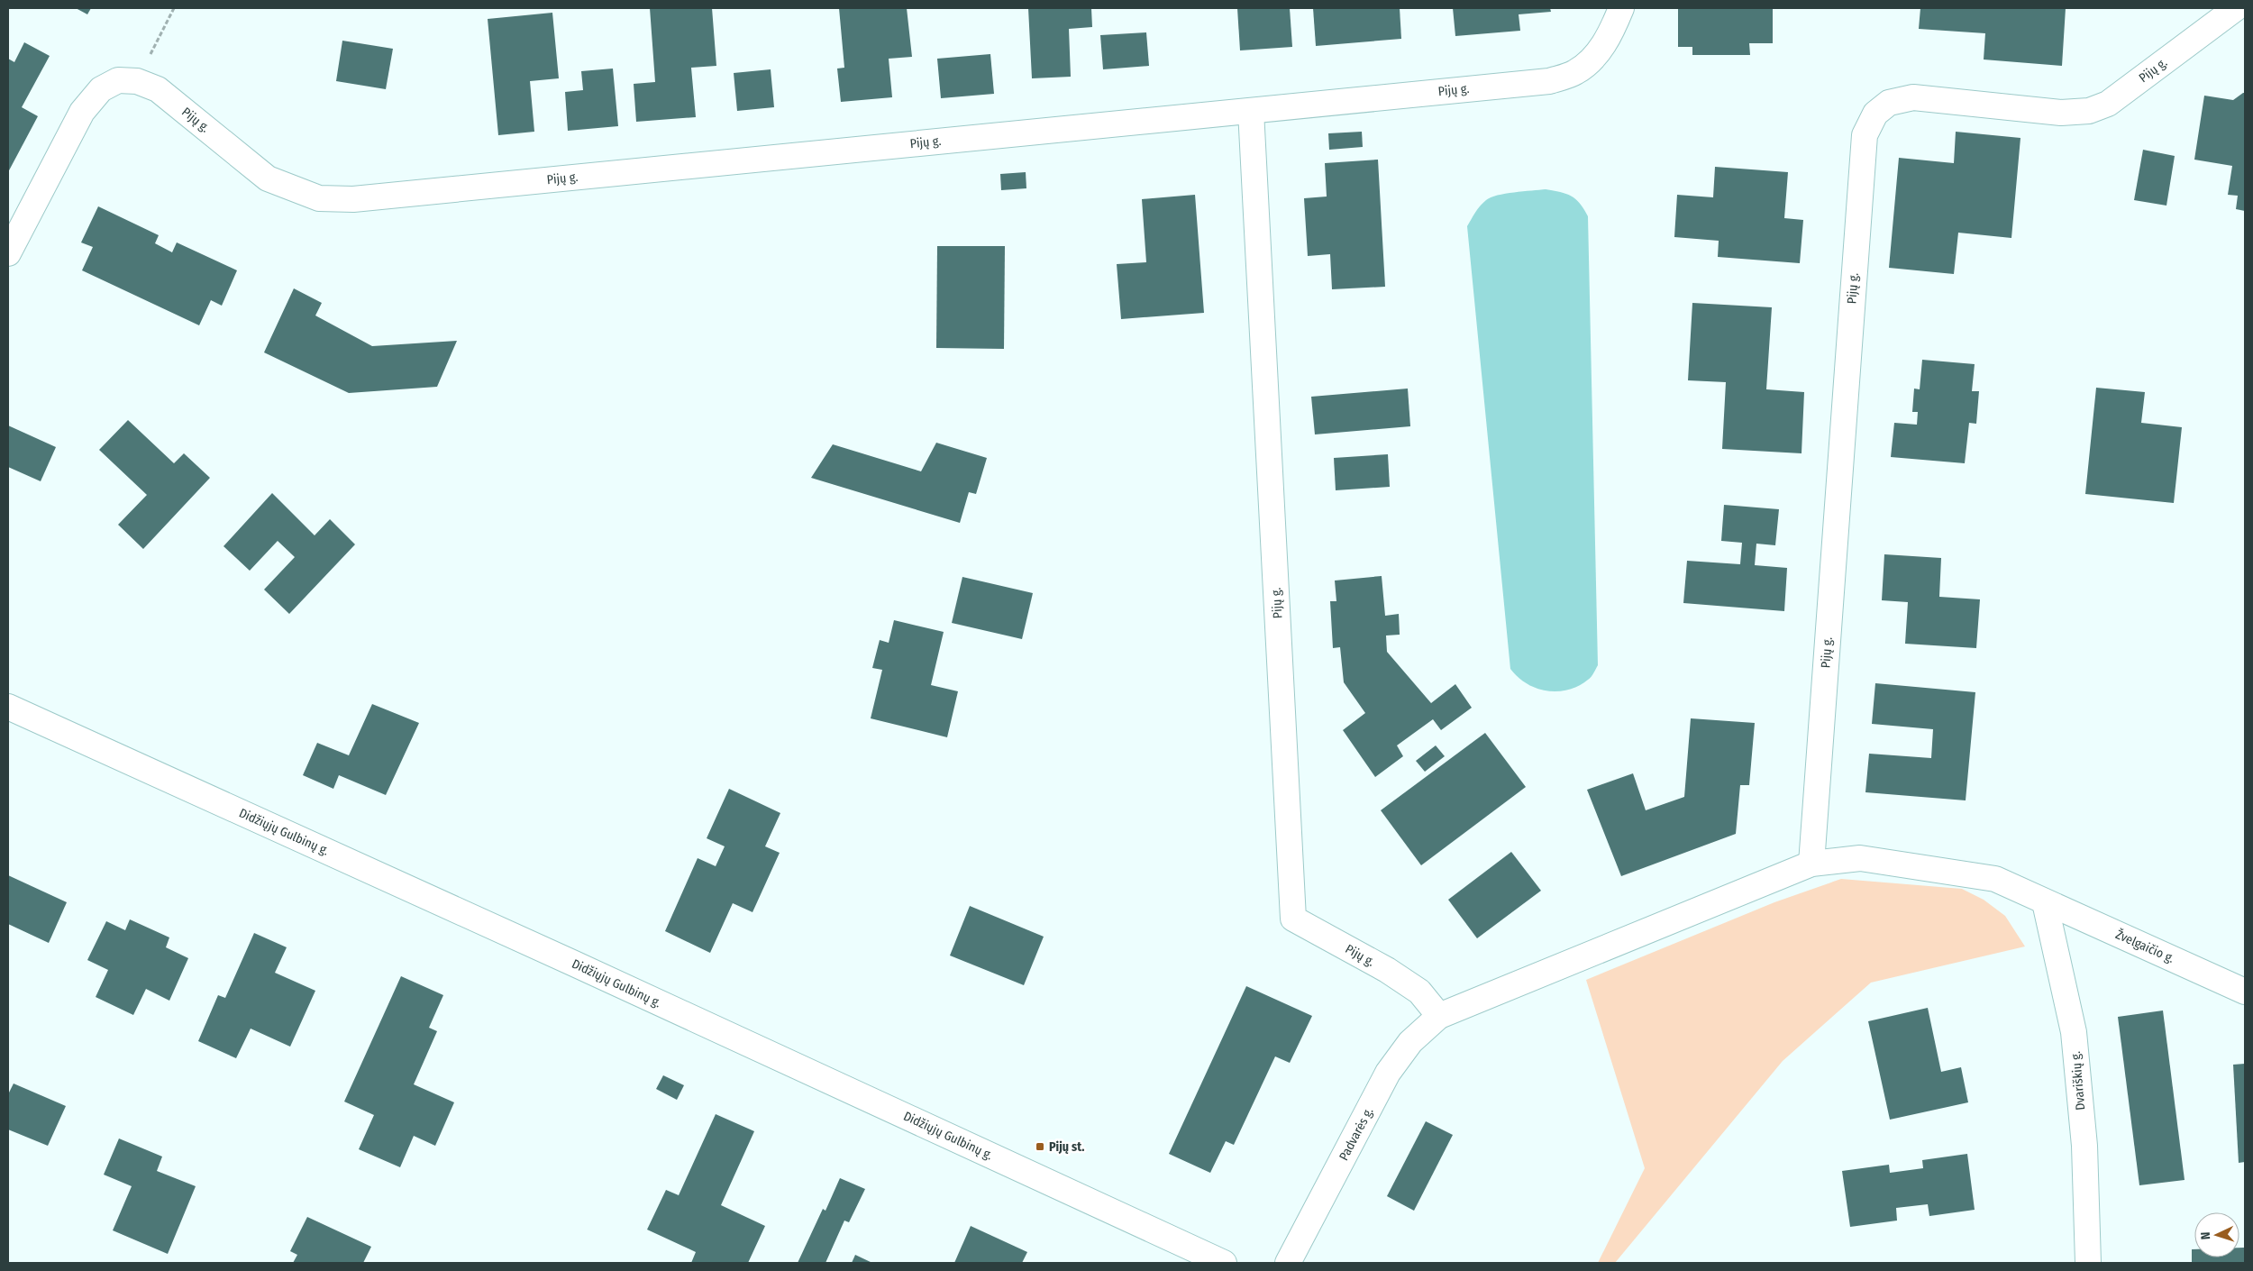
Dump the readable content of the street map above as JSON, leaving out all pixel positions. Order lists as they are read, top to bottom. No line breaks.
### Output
{"streets":{"street":["Pijų g.","Didžiųjų Gulbinų g.","Žvelgaičio g.","Dvariškių g.","Padvarės g."]},"crossings":[["Pijų g.","Žvelgaičio g."],["Pijų g.","Padvarės g."],["Žvelgaičio g.","Dvariškių g."],["Žvelgaičio g.","Padvarės g."]],"places":{"transit":["Pijų st."]},"north":"left"}
